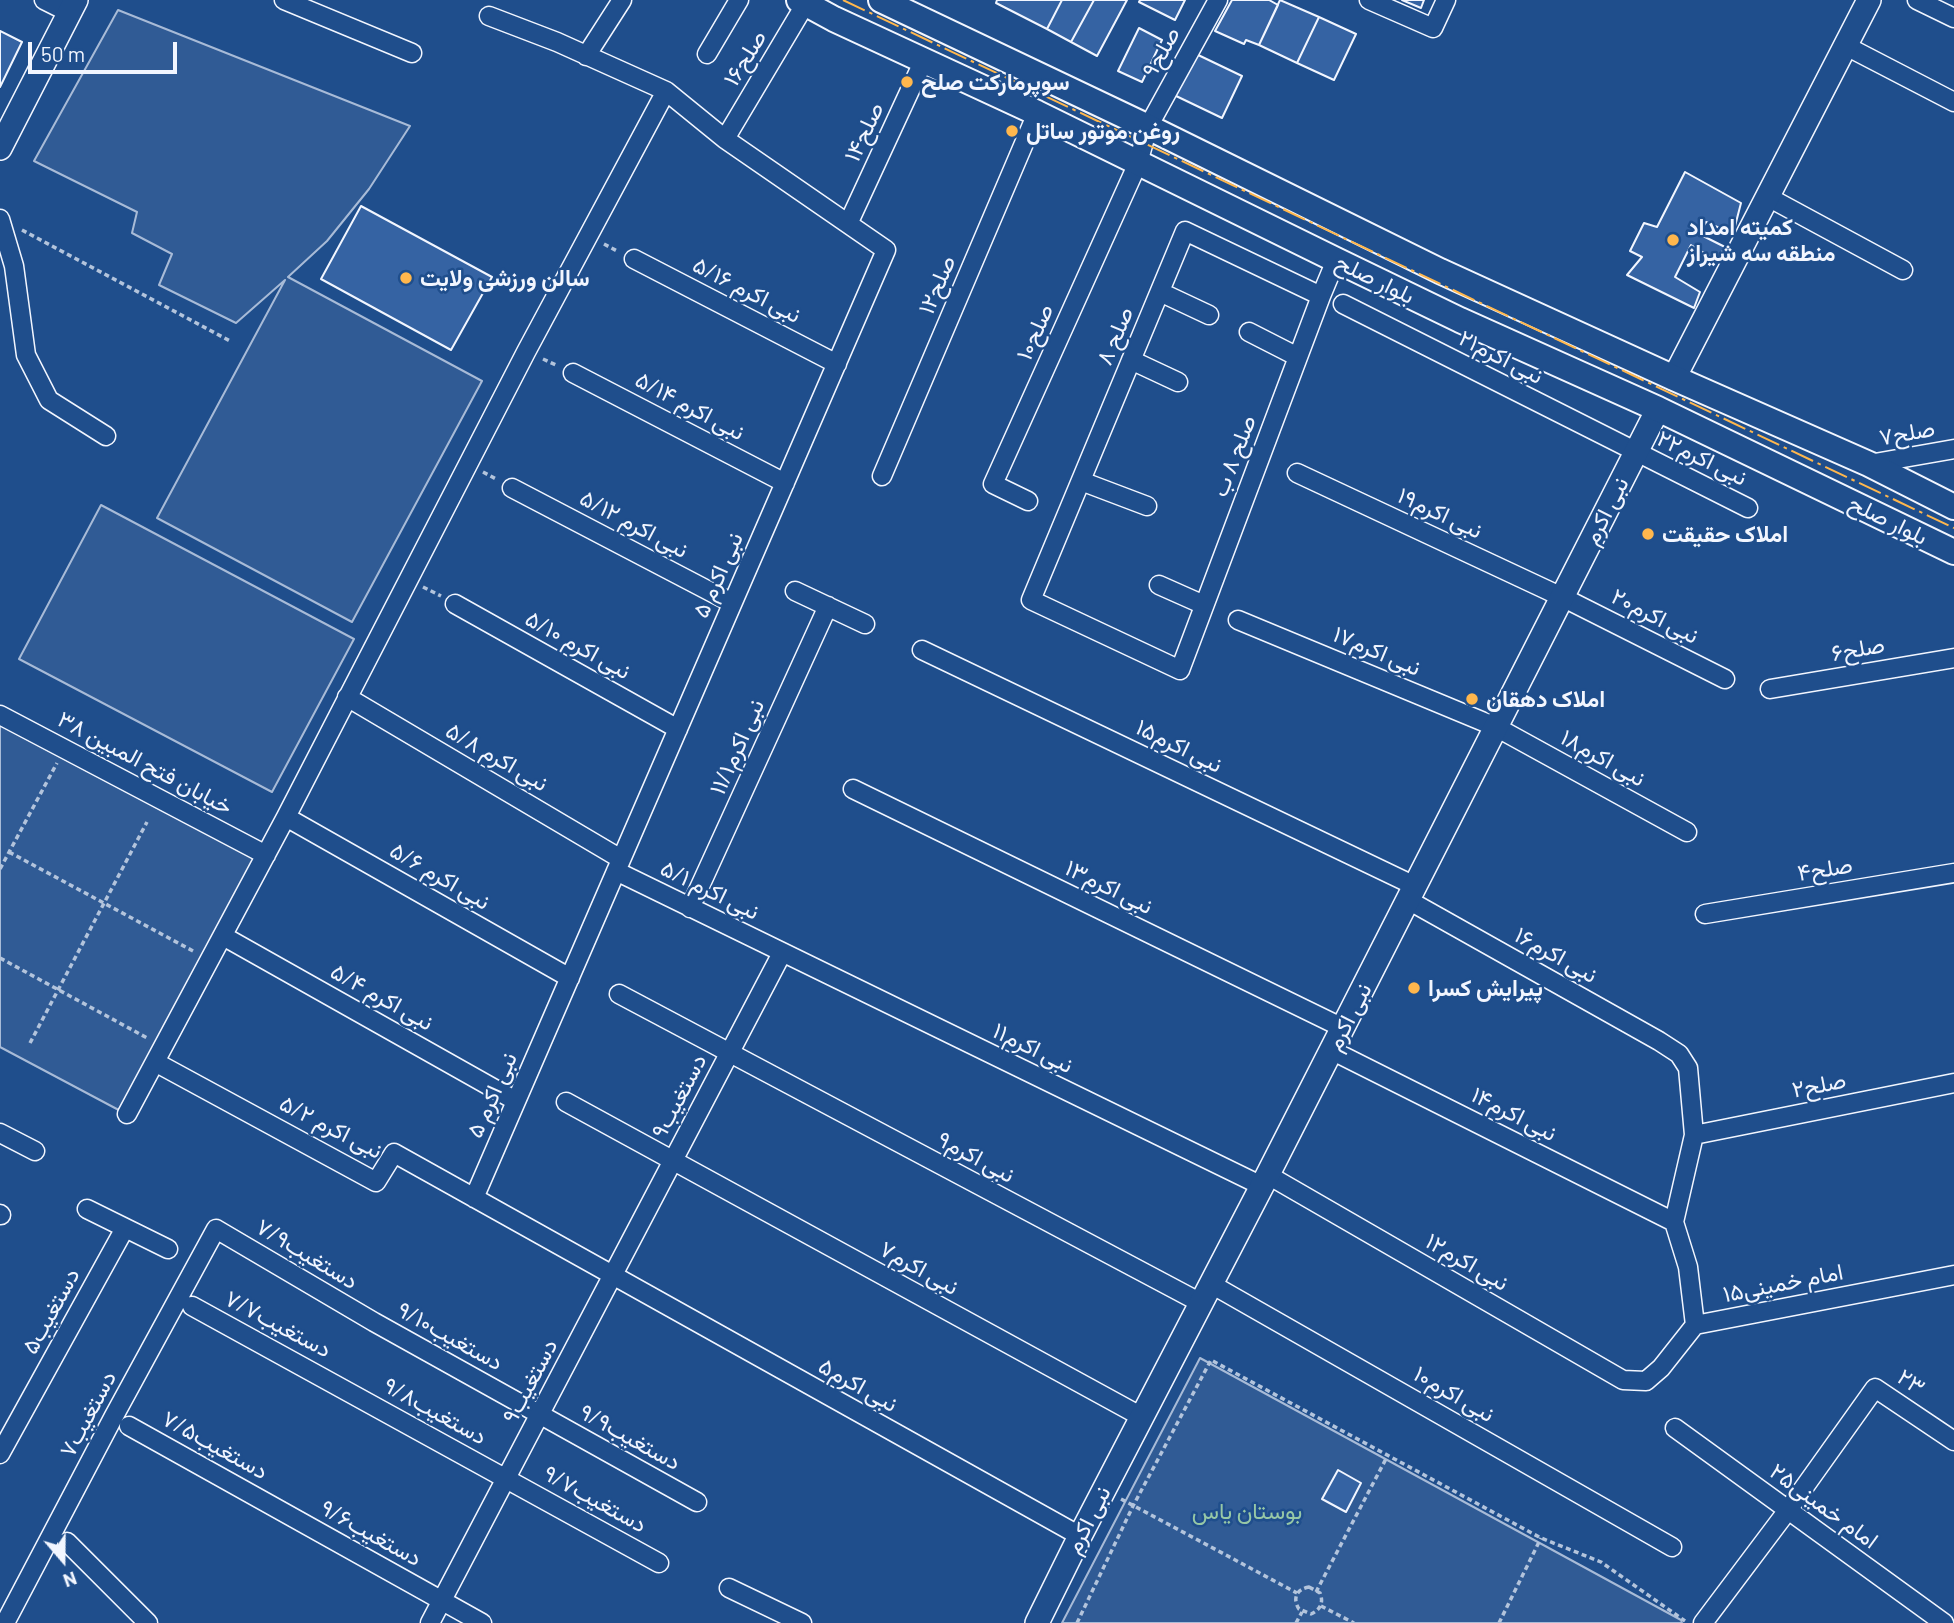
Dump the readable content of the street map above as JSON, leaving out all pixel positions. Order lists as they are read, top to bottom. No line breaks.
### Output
{"streets":{"main road":["بلوار صلح"],"street":["صلح۹","صلح۱۶","صلح۱۴","صلح۱۲","نبی اکرم ۵/۱۶","صلح۱۰","۸ صلح","نبی اکرم۲۱","نبی اکرم ۵/۱۴","صلح۷","صلح ۸ ب","نبی اکرم۲۲","نبی اکرم","نبی اکرم۱۹","نبی اکرم ۵/۱۲","نبی اکرم ۵","نبی اکرم۲۰","نبی اکرم ۵/۱۰","صلح۶","نبی اکرم۱۷","نبی اکرم۱۵","نبی اکرم۱۱/۱","نبی اکرم ۵/۸","نبی اکرم۱۸","خیابان فتح المبین ۳۸","صلح۴","نبی اکرم ۵/۶","نبی اکرم۱۳","نبی اکرم ۵/۱","نبی اکرم۱۶","نبی اکرم ۵/۴","نبی اکرم۱۱","صلح۲","۹دستغیب","نبی اکرم۱۴","نبی اکرم ۵/۲","نبی اکرم۹","دستغیب۷/۹","نبی اکرم۱۲","نبی اکرم۷","۱۵امام خمینی","دستغیب۵","دستغیب۷/۷","دستغیب۹/۱۰","دستغیب۹","۲۳","نبی اکرم۵","نبی اکرم۱۰","دستغیب۹/۸","دستغیب۷","دستغیب۹/۹","دستغیب۷/۵","دستغیب۹/۷","امام خمینی۲۵","دستغیب۹/۶"]},"crossings":[["صلح۹","بلوار صلح"],["صلح۹","صلح۱۰"],["صلح۱۶","بلوار صلح"],["صلح۱۶","نبی اکرم ۵"],["صلح۱۴","بلوار صلح"],["صلح۱۴","نبی اکرم ۵"],["بلوار صلح","صلح۱۲"],["بلوار صلح","صلح۱۰"],["بلوار صلح","صلح۷"],["بلوار صلح","صلح ۸ ب"],["بلوار صلح","نبی اکرم"],["نبی اکرم ۵/۱۶","نبی اکرم ۵"],["۸ صلح","صلح ۸ ب"],["نبی اکرم۲۱","نبی اکرم۲۲"],["نبی اکرم۲۱","نبی اکرم"],["نبی اکرم ۵/۱۴","نبی اکرم ۵"],["نبی اکرم۲۲","نبی اکرم"],["نبی اکرم","نبی اکرم۱۹"],["نبی اکرم","نبی اکرم۲۰"],["نبی اکرم","نبی اکرم۱۷"],["نبی اکرم","نبی اکرم۱۵"],["نبی اکرم","نبی اکرم۱۸"],["نبی اکرم","نبی اکرم۱۳"],["نبی اکرم","نبی اکرم۱۶"],["نبی اکرم","نبی اکرم۱۱"],["نبی اکرم","نبی اکرم۱۴"],["نبی اکرم","نبی اکرم۹"],["نبی اکرم","نبی اکرم۱۲"],["نبی اکرم","نبی اکرم۷"],["نبی اکرم","نبی اکرم۵"],["نبی اکرم","نبی اکرم۱۰"],["نبی اکرم۱۹","نبی اکرم۲۰"],["نبی اکرم ۵/۱۲","نبی اکرم ۵"],["نبی اکرم ۵","نبی اکرم ۵/۱۰"],["نبی اکرم ۵","نبی اکرم ۵/۸"],["نبی اکرم ۵","نبی اکرم ۵/۶"],["نبی اکرم ۵","نبی اکرم ۵/۱"],["نبی اکرم ۵","نبی اکرم ۵/۴"],["نبی اکرم ۵","نبی اکرم ۵/۲"],["نبی اکرم۱۷","نبی اکرم۱۸"],["نبی اکرم۱۵","نبی اکرم۱۶"],["نبی اکرم۱۱/۱","نبی اکرم ۵/۱"],["نبی اکرم ۵/۸","نبی اکرم ۵/۱"],["نبی اکرم ۵/۱","نبی اکرم۱۱"],["نبی اکرم۱۶","صلح۲"],["نبی اکرم۱۱","نبی اکرم۱۲"],["۹دستغیب","نبی اکرم۹"],["۹دستغیب","نبی اکرم۷"],["۹دستغیب","دستغیب۹"],["نبی اکرم۹","نبی اکرم۱۰"],["دستغیب۷/۹","دستغیب۹/۱۰"],["دستغیب۷/۹","دستغیب۷"],["نبی اکرم۱۲","۱۵امام خمینی"],["نبی اکرم۷","دستغیب۹"],["دستغیب۷/۷","دستغیب۹/۸"],["دستغیب۹/۱۰","دستغیب۹"],["دستغیب۹/۱۰","دستغیب۹/۹"],["دستغیب۹","نبی اکرم۵"],["دستغیب۹","دستغیب۹/۸"],["دستغیب۹","دستغیب۹/۹"],["دستغیب۹","دستغیب۹/۷"],["دستغیب۹","دستغیب۹/۶"],["۲۳","امام خمینی۲۵"],["دستغیب۹/۸","دستغیب۹/۷"],["دستغیب۷/۵","دستغیب۹/۶"]],"parks":["بوستان یاس"],"places":["سوپرمارکت صلح","روغن موتور ساتل","کمیته امداد منطقه سه شیراز","سالن ورزشی ولایت","املاک حقیقت","املاک دهقان","پیرایش کسرا"],"scale_bar":"50 m","north":"bottom"}
